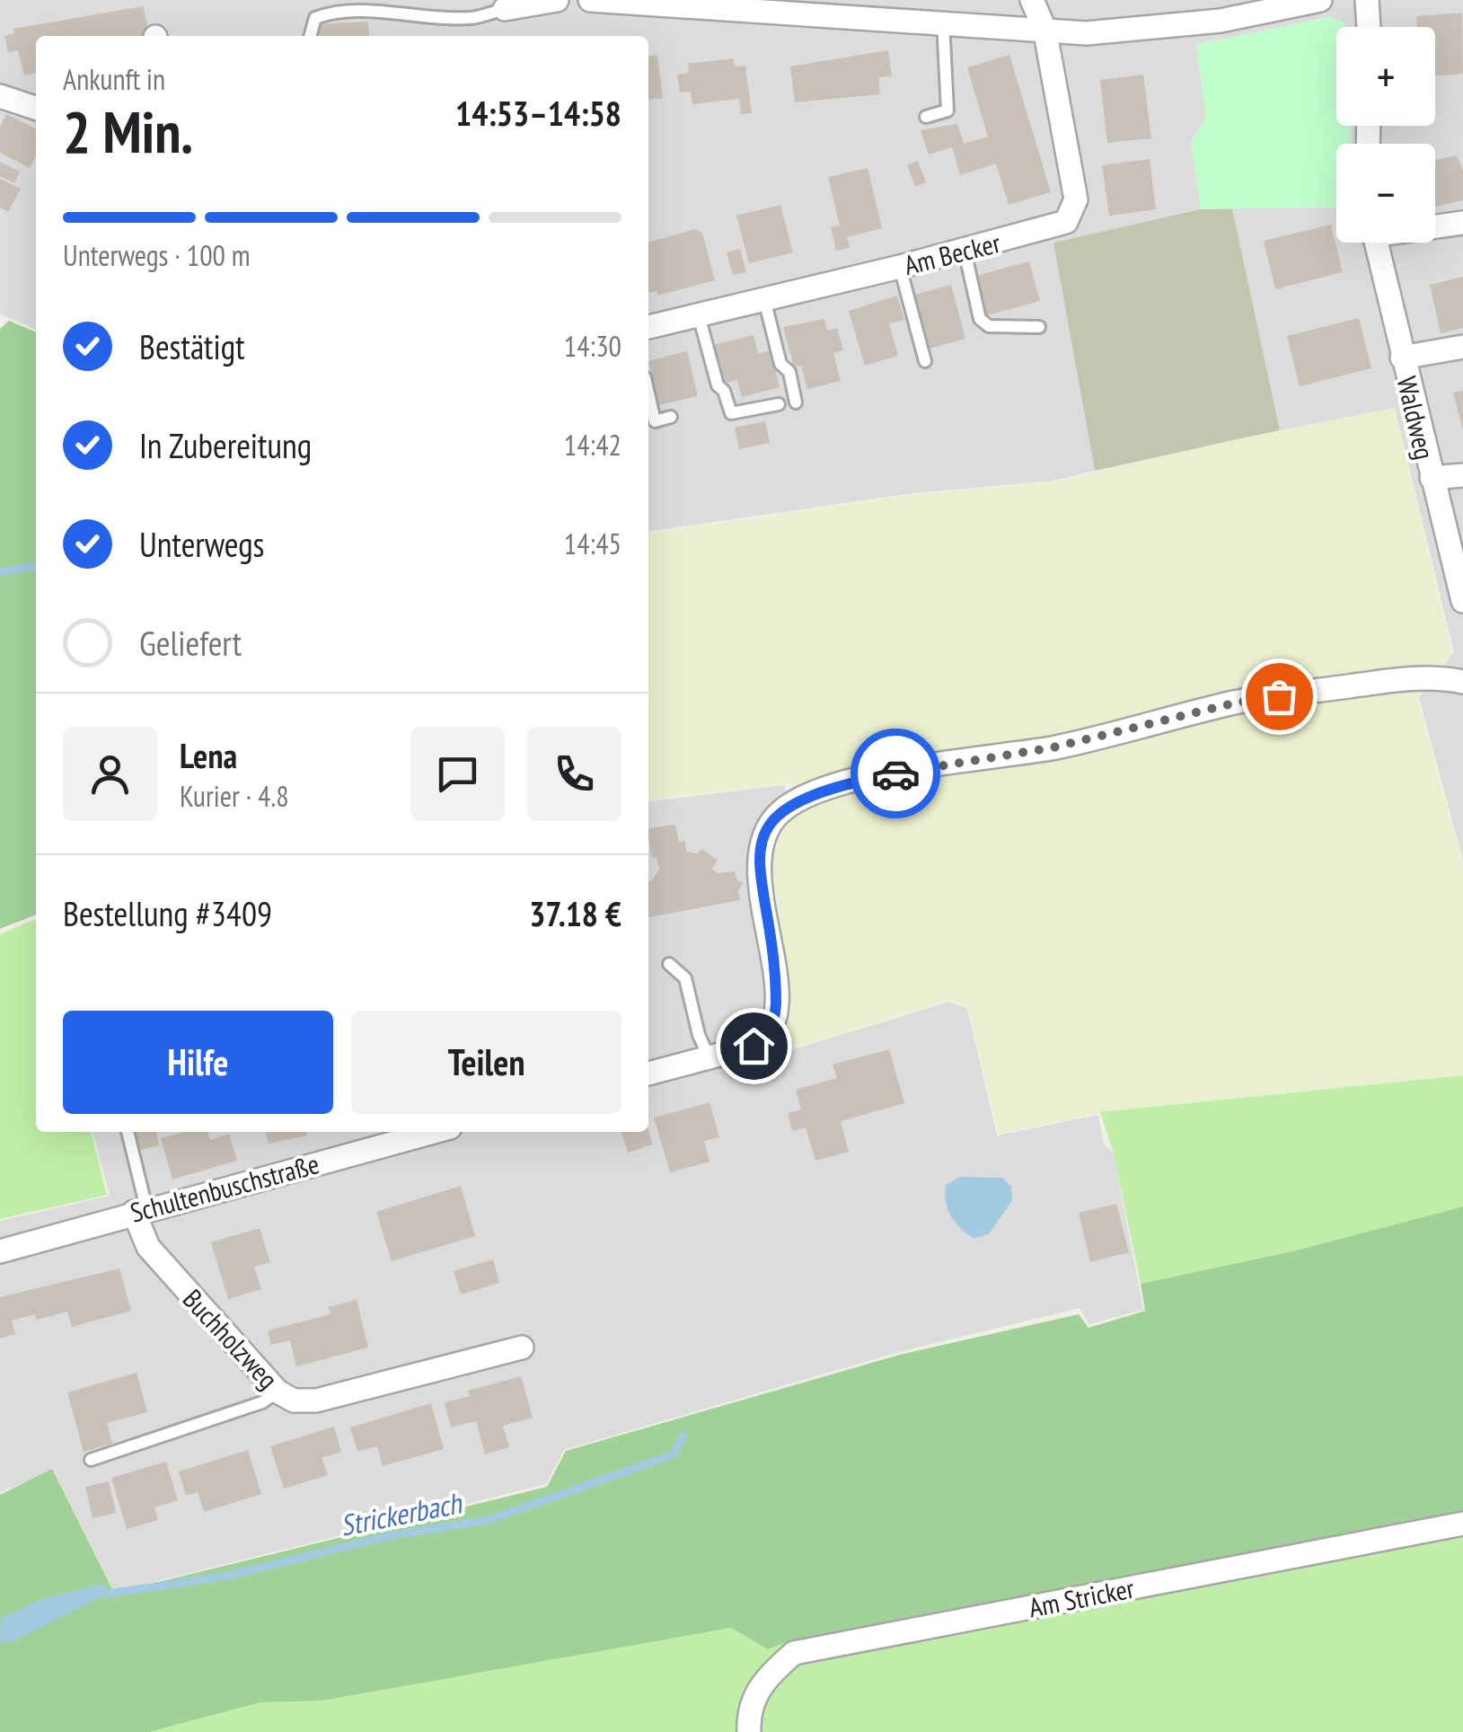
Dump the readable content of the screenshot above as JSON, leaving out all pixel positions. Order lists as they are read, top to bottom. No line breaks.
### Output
{"streets":{"street":["Am Becker","Waldweg","Schultenbuschstraße","Buchholzweg","Am Stricker"]},"crossings":[["Schultenbuschstraße","Buchholzweg"]],"water":["Strickerbach"],"page":{"map_buttons":["+","−"],"heading":["2 Min.","Ankunft in","14:53–14:58"],"panel":["Lena","Kurier · 4.8","Bestellung #3409","37.18 €"],"bar":"Unterwegs · 100 m","list":[["Bestätigt","14:30"],["In Zubereitung","14:42"],["Unterwegs","14:45"],"Geliefert"],"buttons":["Hilfe","Teilen"]}}
